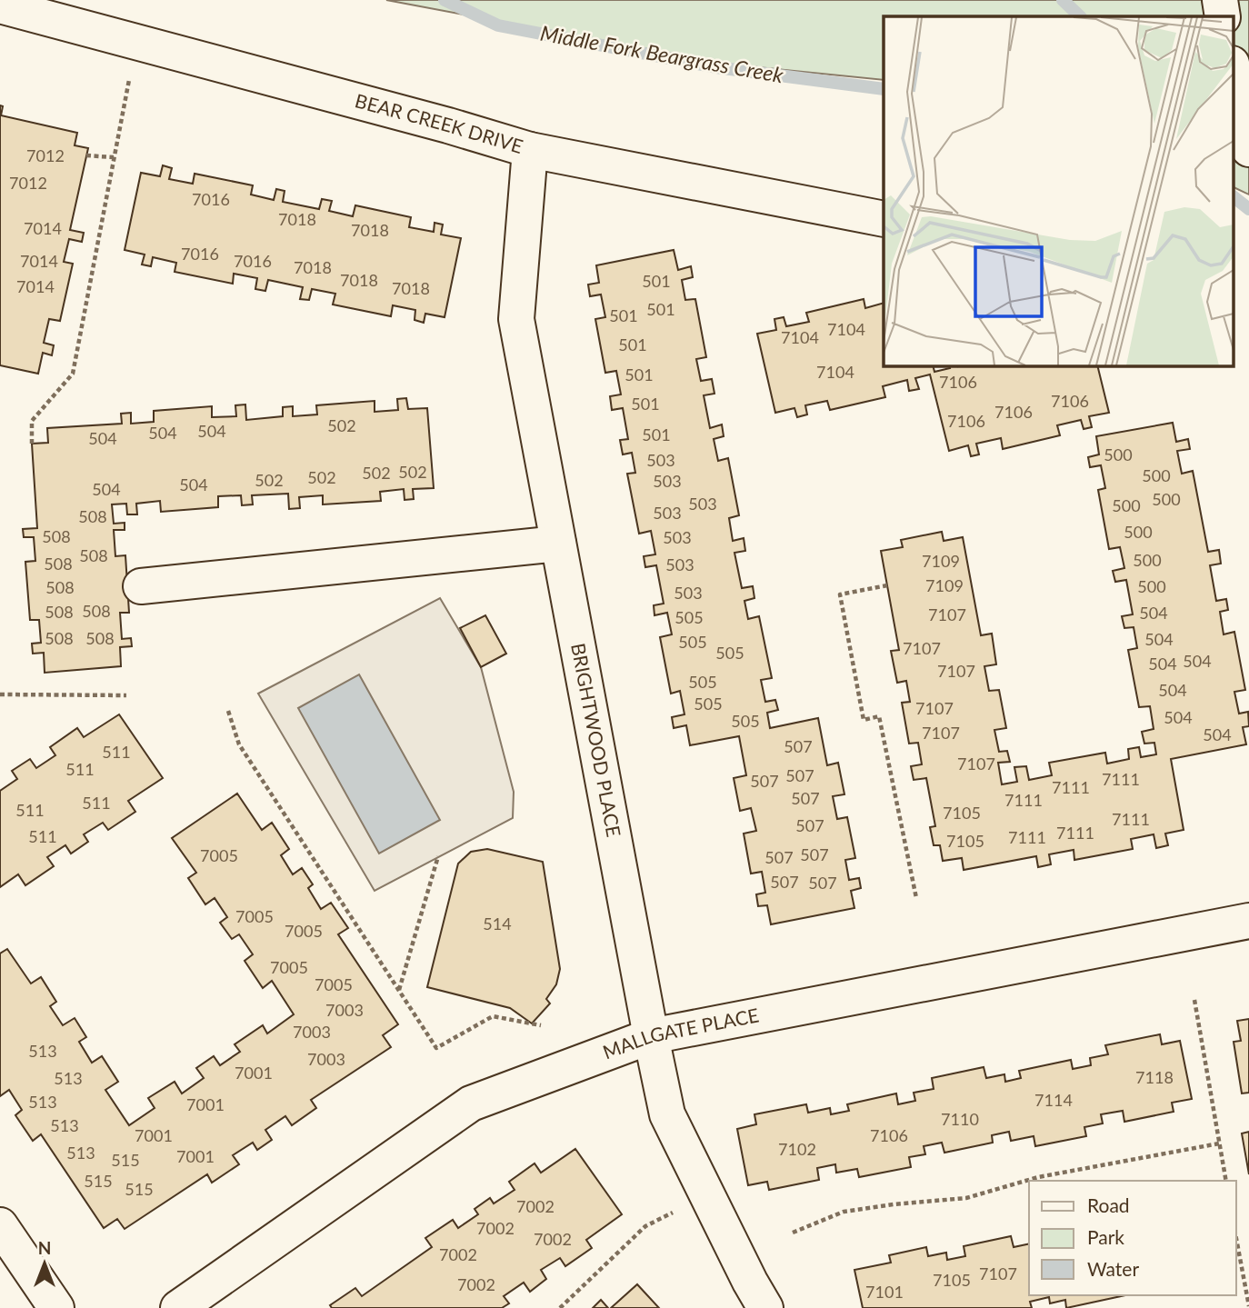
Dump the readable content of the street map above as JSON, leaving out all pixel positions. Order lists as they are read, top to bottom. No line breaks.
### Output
{"streets":{"street":["BEAR CREEK DRIVE","BRIGHTWOOD PLACE","MALLGATE PLACE"]},"crossings":[["BEAR CREEK DRIVE","BRIGHTWOOD PLACE"],["BRIGHTWOOD PLACE","MALLGATE PLACE"]],"water":["Middle Fork Beargrass Creek"],"house_numbers":["7012","7012","7016","7018","7014","7018","7016","7014","7016","7018","7018","501","7014","7018","501","501","7104","7104","501","7104","501","7106","7106","501","7106","7106","502","504","504","501","504","500","503","502","502","500","502","502","503","504","504","500","503","500","503","508","500","508","503","508","500","7109","508","503","7109","500","508","503","508","508","504","7107","505","508","508","504","505","7107","505","504","504","7107","505","504","505","7107","504","505","7107","504","507","511","7107","511","507","7111","507","7111","507","7111","511","511","7105","7111","507","7111","511","7111","7105","507","7005","507","507","507","7005","514","7005","7005","7005","7003","7003","513","7003","7001","7118","513","7114","513","7001","7110","513","7001","7106","7102","513","7001","515","515","515","7002","7002","7002","7002","7107","7105","7002","7101"],"legend":["Road","Park","Water"],"north":"top"}
